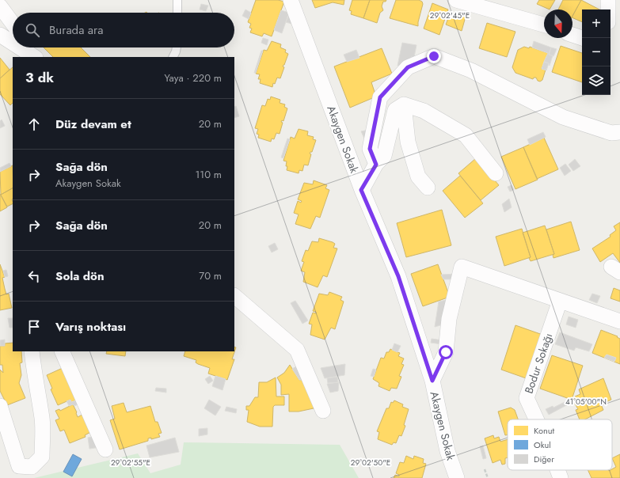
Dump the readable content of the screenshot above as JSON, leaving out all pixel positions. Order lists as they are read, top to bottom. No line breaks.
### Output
{"streets":{"street":["Akaygen Sokak","Bodur Sokağı"]},"legend":["Konut","Okul","Diğer"],"north":"bottom","page":{"map_buttons":["+","−"],"search":"Burada ara","heading":["3 dk","Yaya · 220 m"],"list":[["Düz devam et","20 m"],["Sağa dön","Akaygen Sokak","110 m"],["Sağa dön","20 m"],["Sola dön","70 m"],"Varış noktası"]},"coordinates":["29°02'45\"E","41°05'00\"N","29°02'55\"E","29°02'50\"E"]}
